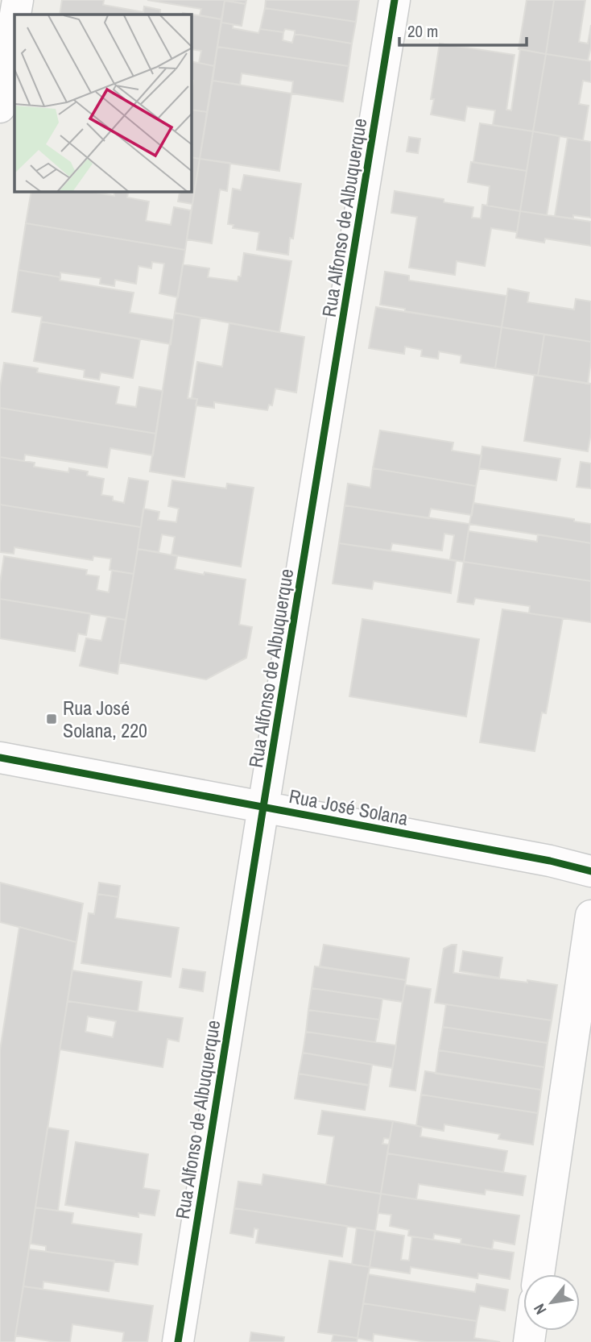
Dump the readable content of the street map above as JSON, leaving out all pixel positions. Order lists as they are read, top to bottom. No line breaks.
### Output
{"streets":{"street":["Rua Alfonso de Albuquerque","Rua José Solana"]},"crossings":[["Rua Alfonso de Albuquerque","Rua José Solana"]],"places":{"transit":["Rua José Solana, 220"]},"scale_bar":"20 m","north":"bottom left"}
